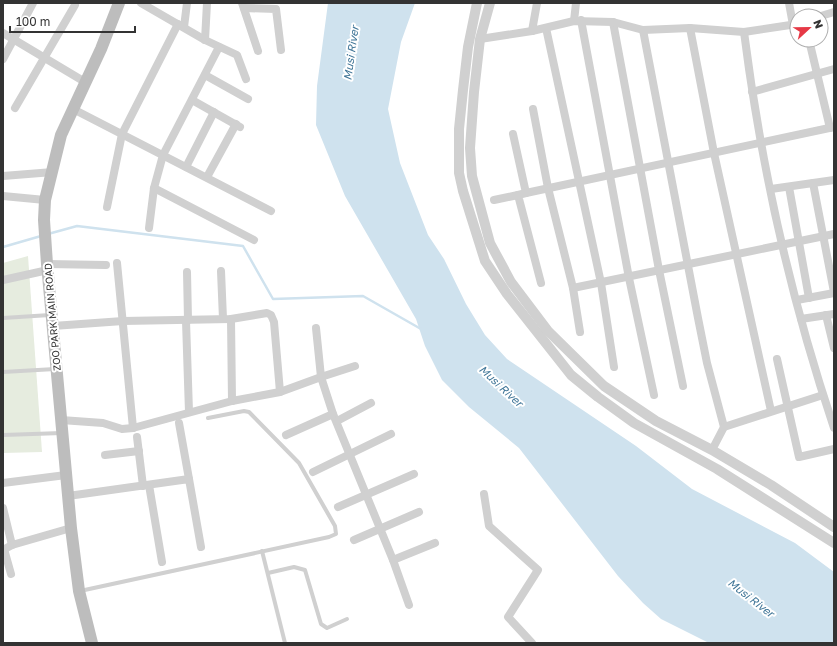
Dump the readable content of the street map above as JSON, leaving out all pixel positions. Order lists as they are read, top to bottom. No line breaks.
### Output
{"streets":{"main road":["ZOO PARK MAIN ROAD"]},"water":["Musi River"],"scale_bar":"100 m","north":"right"}
